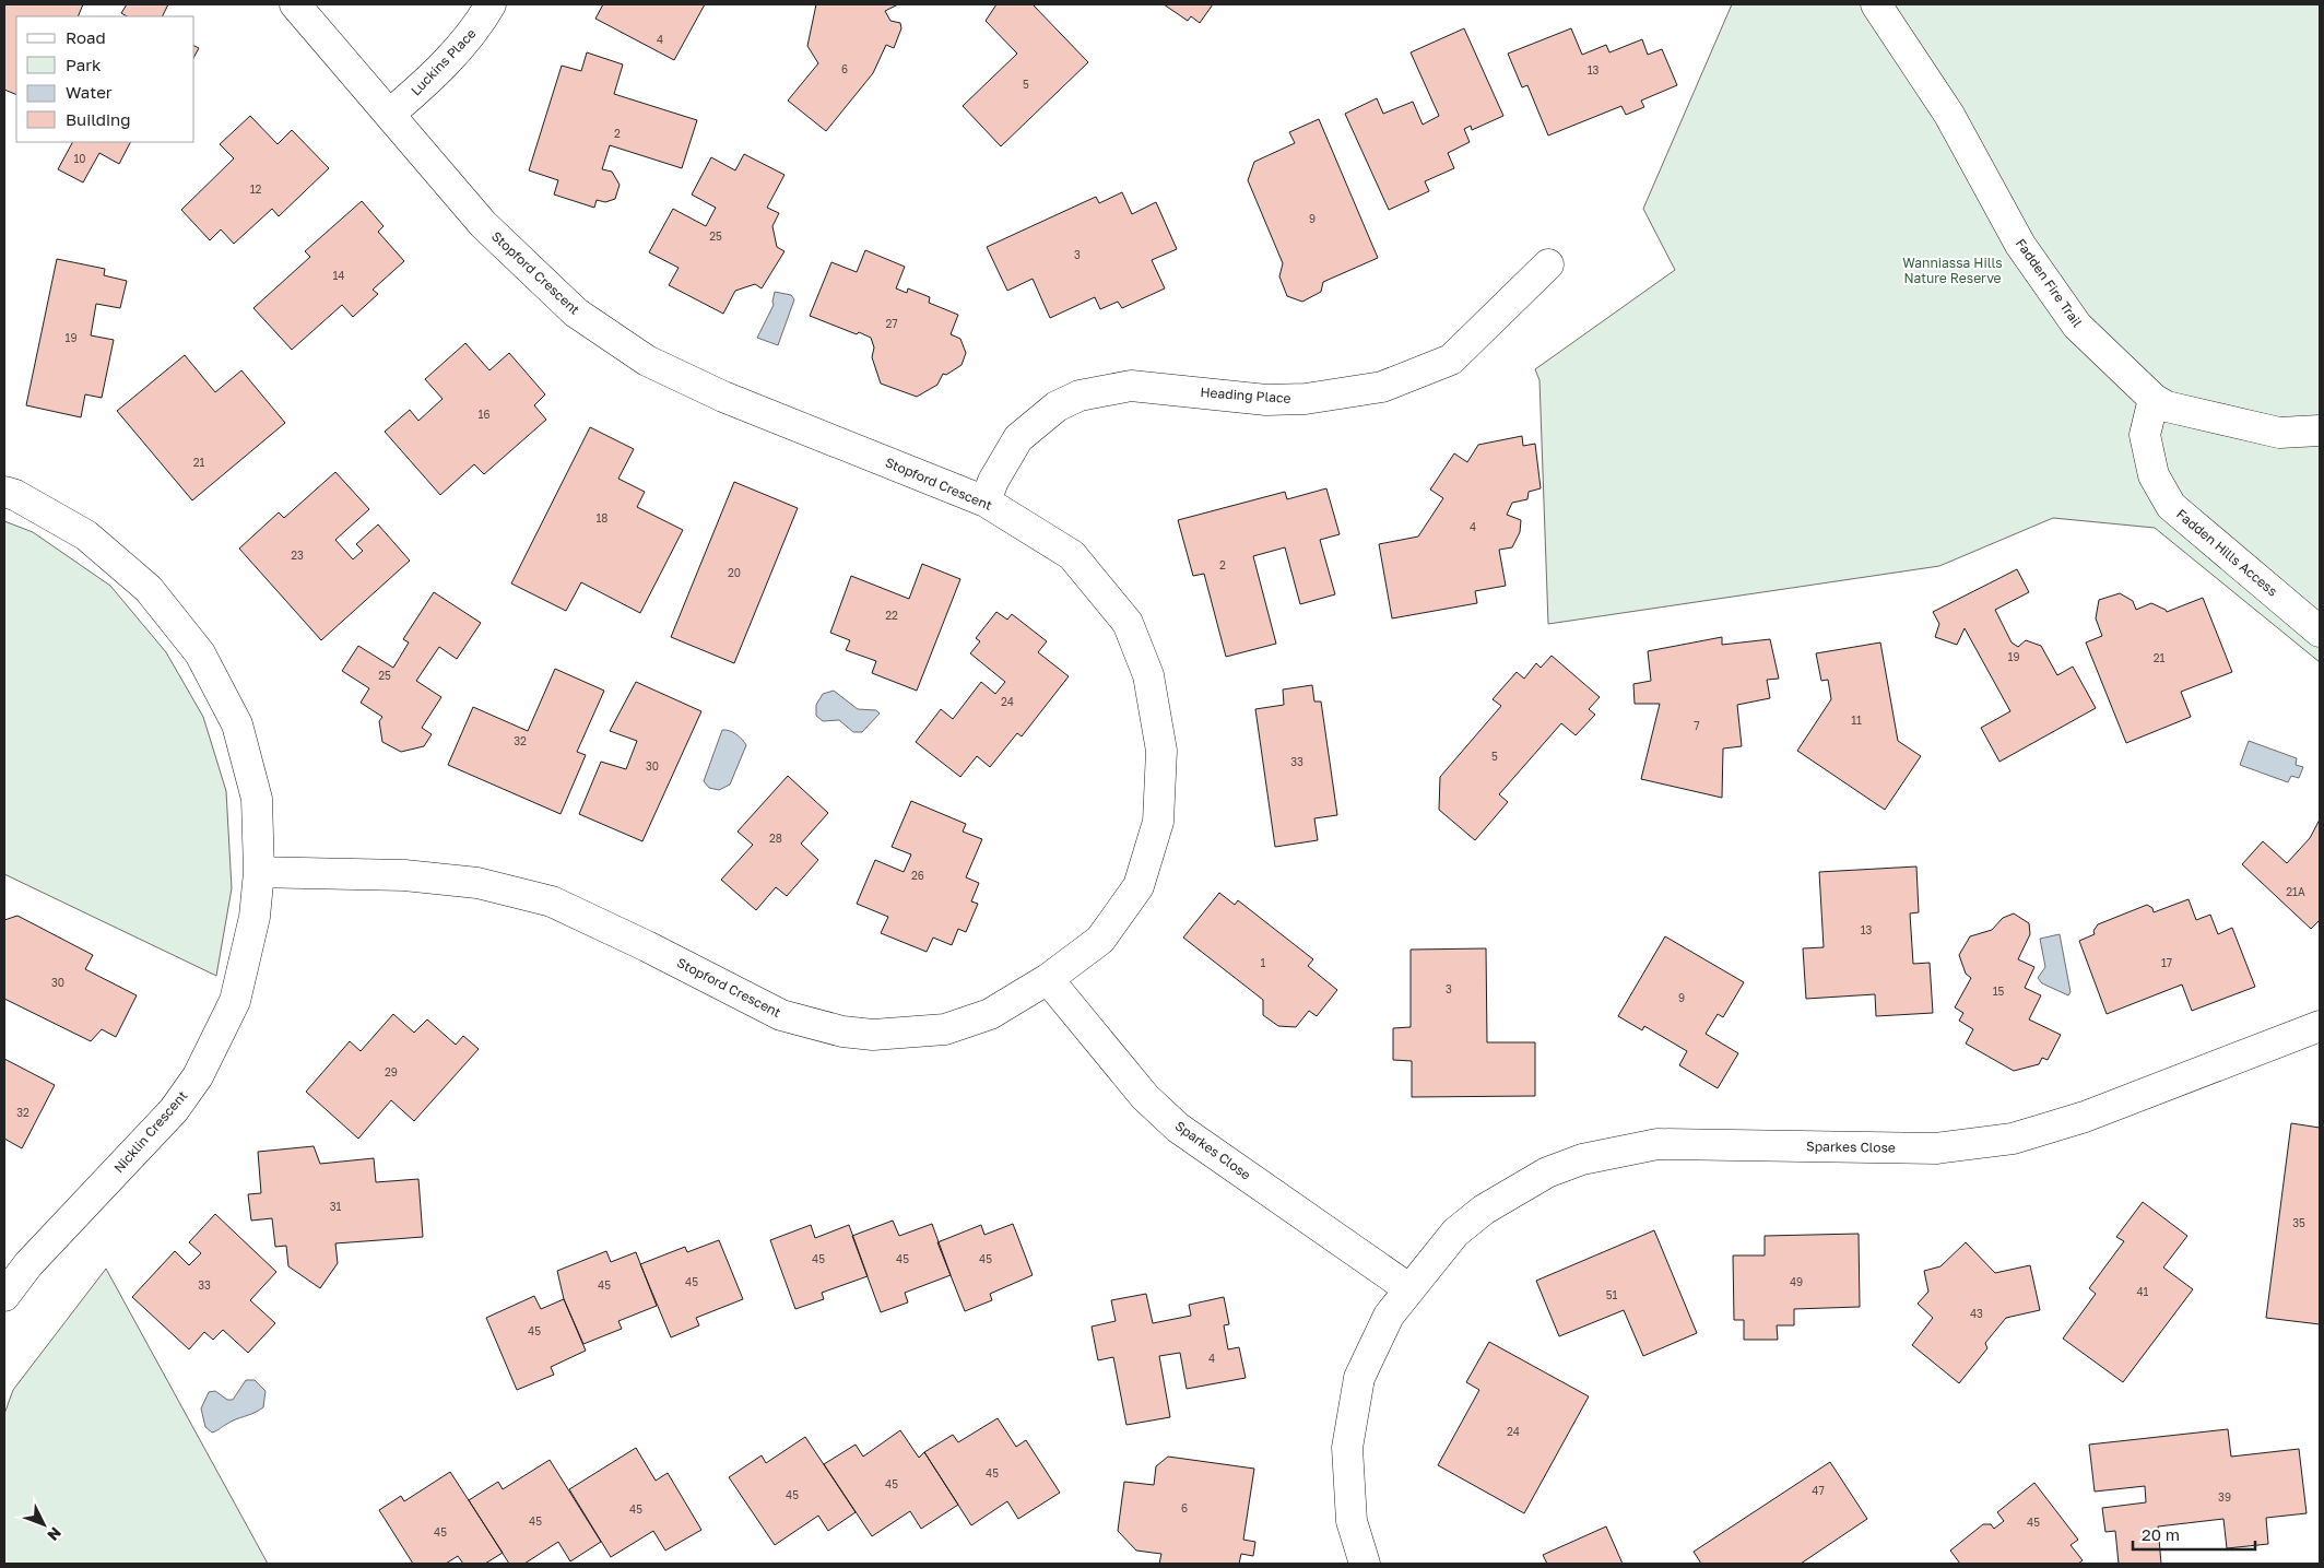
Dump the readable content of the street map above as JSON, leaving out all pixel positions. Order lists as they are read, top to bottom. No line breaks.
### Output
{"streets":{"street":["Luckins Place","Stopford Crescent","Fadden Fire Trail","Heading Place","Fadden Hills Access","Nicklin Crescent","Sparkes Close"]},"crossings":[["Luckins Place","Stopford Crescent"],["Stopford Crescent","Heading Place"],["Stopford Crescent","Nicklin Crescent"],["Stopford Crescent","Sparkes Close"],["Fadden Fire Trail","Fadden Hills Access"]],"parks":["Wanniassa Hills Nature Reserve"],"house_numbers":["4","6","13","5","2","10","12","9","25","3","14","27","19","16","21","18","4","23","2","20","22","19","21","25","24","11","7","32","5","33","30","28","26","21A","13","1","17","30","3","15","9","29","32","31","35","45","45","45","45","49","33","45","41","51","43","45","4","24","45","45","47","45","39","6","45","45","45","45"],"legend":["Road","Park","Water","Building"],"scale_bar":"20 m","north":"bottom right"}
